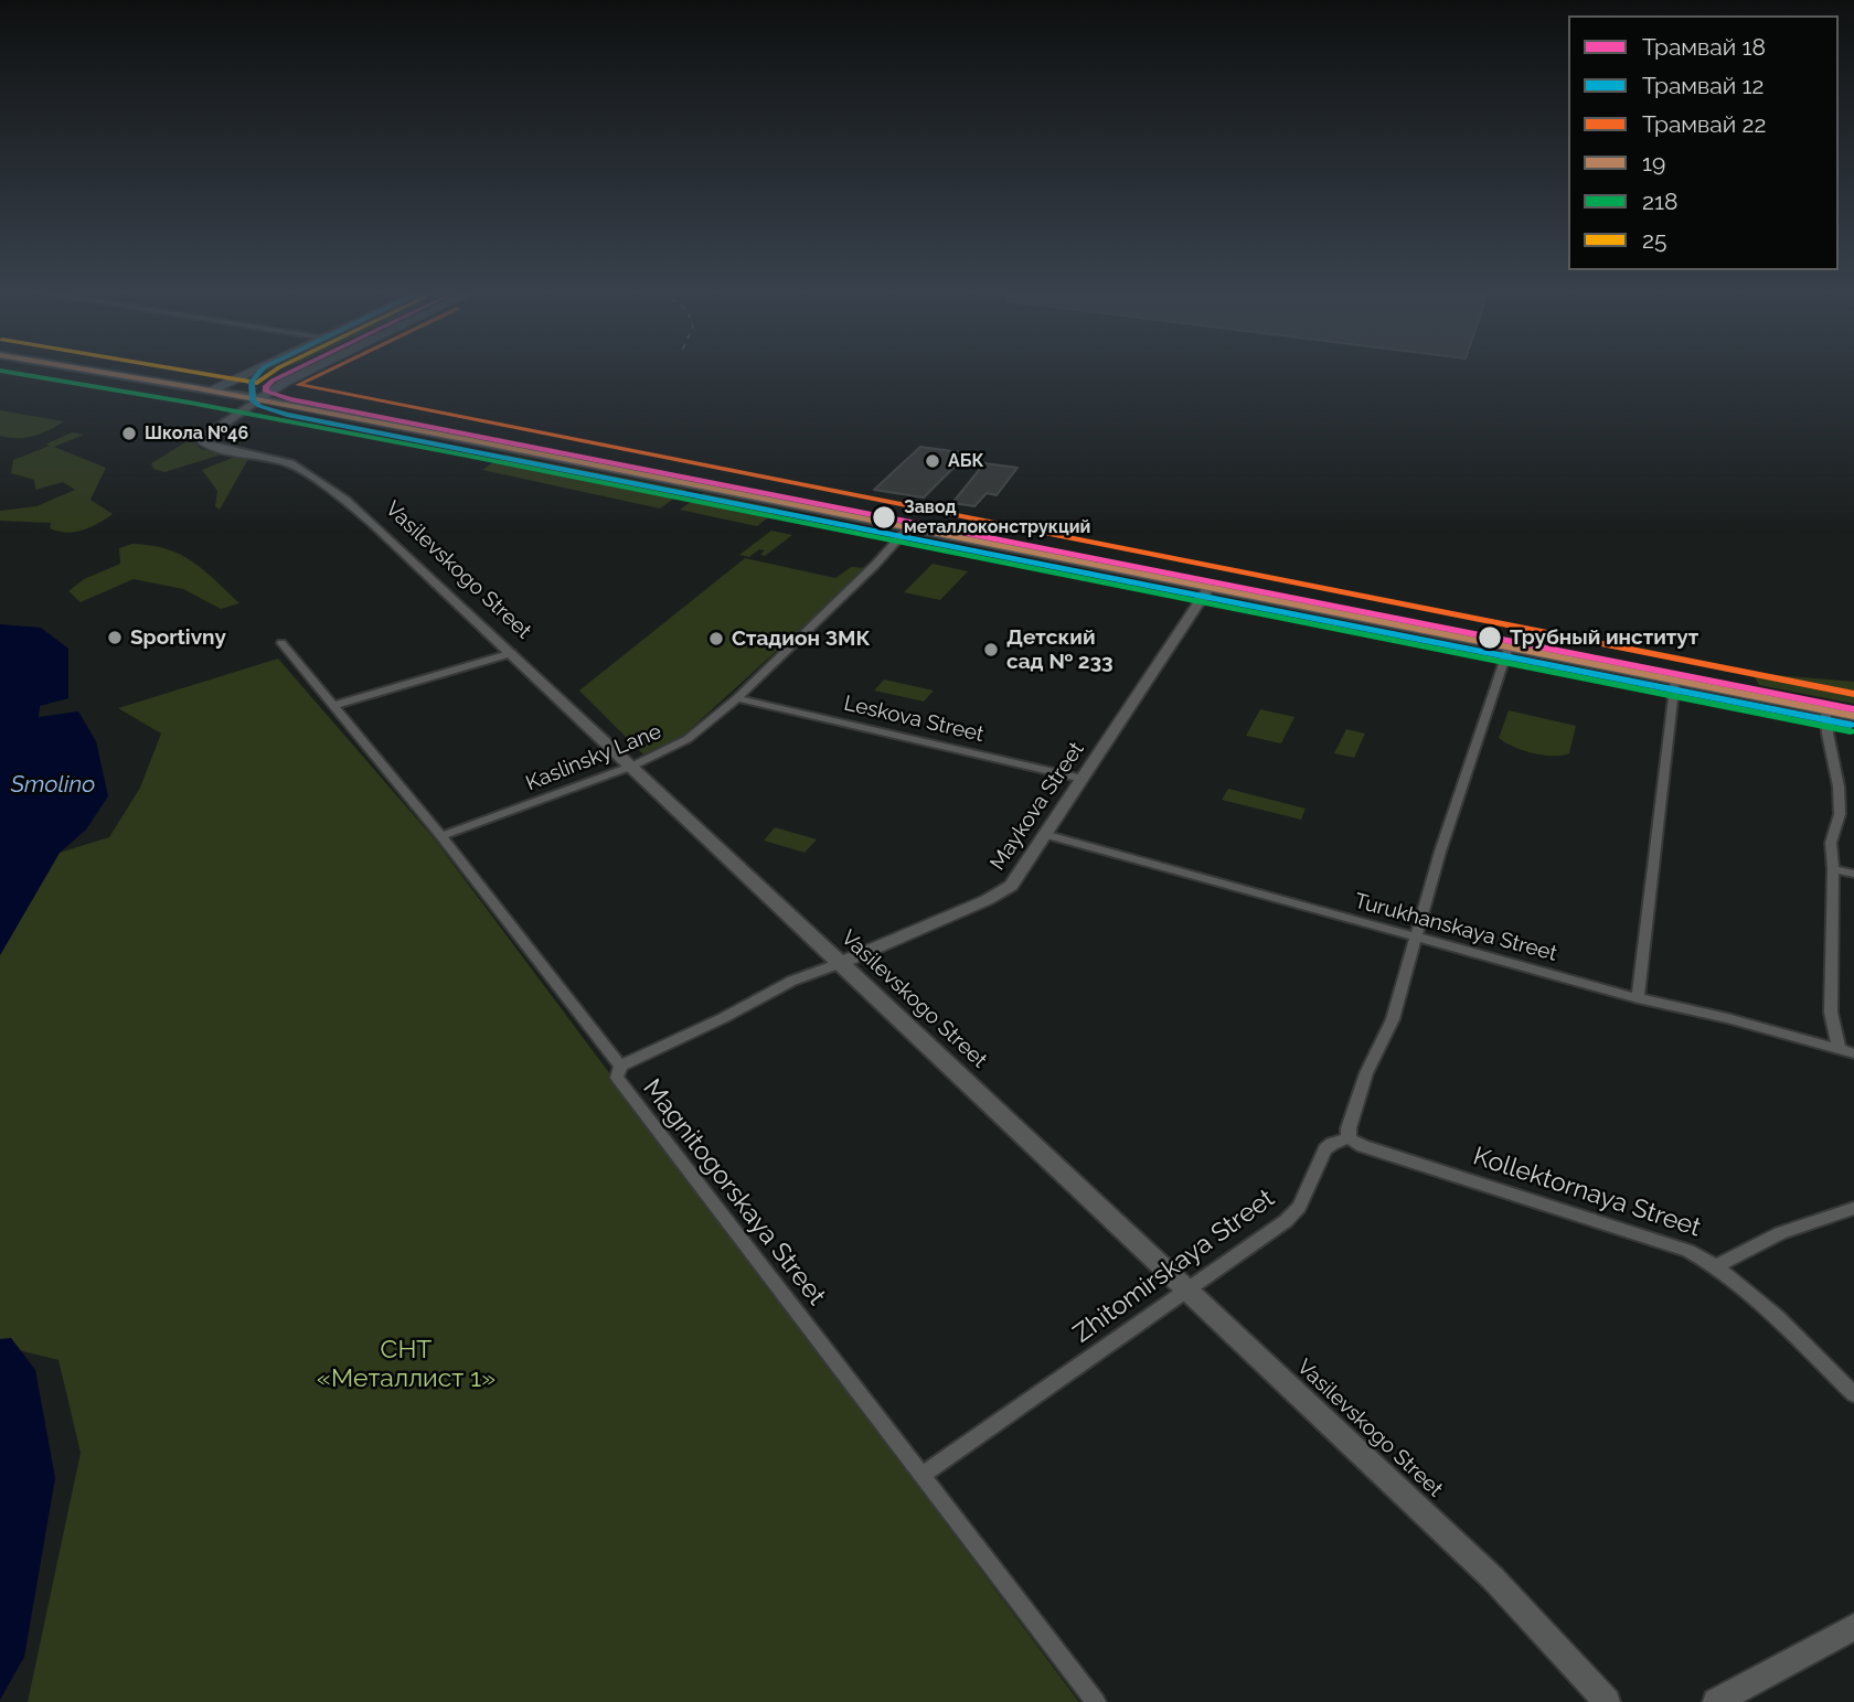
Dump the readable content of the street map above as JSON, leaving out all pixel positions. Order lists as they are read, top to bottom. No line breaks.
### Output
{"streets":{"street":["Vasilevskogo Street","Leskova Street","Kaslinsky Lane","Maykova Street","Turukhanskaya Street","Magnitogorskaya Street","Kollektornaya Street","Zhitomirskaya Street"]},"crossings":[["Vasilevskogo Street","Kaslinsky Lane"],["Vasilevskogo Street","Maykova Street"],["Vasilevskogo Street","Zhitomirskaya Street"],["Leskova Street","Kaslinsky Lane"],["Leskova Street","Maykova Street"],["Kaslinsky Lane","Magnitogorskaya Street"],["Maykova Street","Turukhanskaya Street"],["Maykova Street","Magnitogorskaya Street"],["Magnitogorskaya Street","Zhitomirskaya Street"],["Kollektornaya Street","Zhitomirskaya Street"]],"water":["Smolino"],"parks":["СНТ «Металлист 1»"],"places":["Школа №46","АБК","Завод металлоконструкций","Sportivny","Трубный институт","Стадион ЗМК","Детский сад № 233"],"lines":["tram line 18","tram line 12","tram line 22","transit line 19","transit line 218","transit line 25"],"legend":["Трамвай 18","Трамвай 12","Трамвай 22","19","218","25"]}
